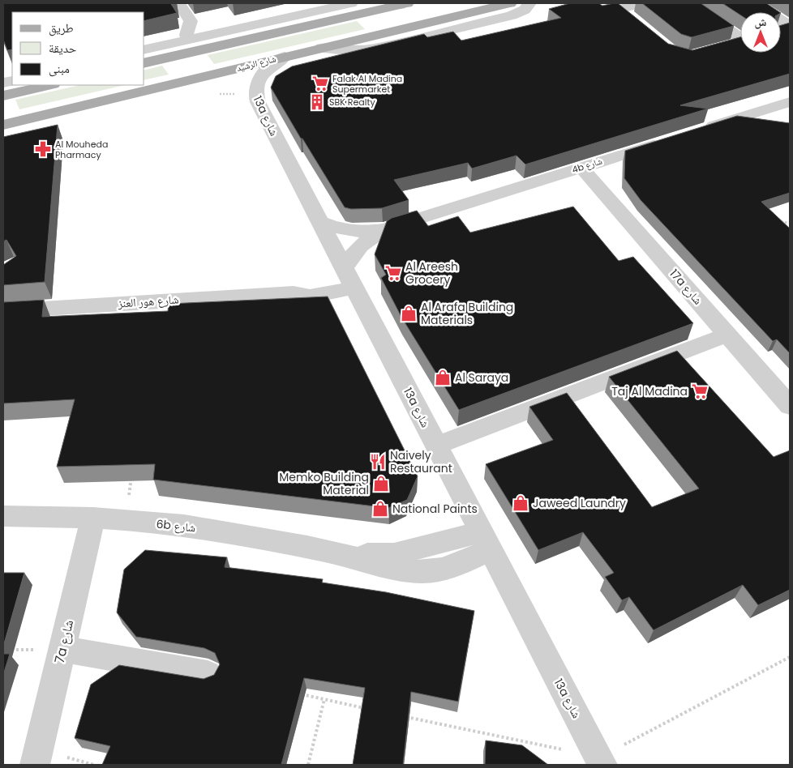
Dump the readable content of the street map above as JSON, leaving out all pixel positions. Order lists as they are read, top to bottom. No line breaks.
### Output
{"streets":{"main road":["شارع الرشيد"],"street":["13a شارع","4b شارع","17a شارع","شارع هور العنز","6b شارع","7a شارع"]},"crossings":[["شارع الرشيد","13a شارع"],["13a شارع","4b شارع"],["13a شارع","شارع هور العنز"],["13a شارع","6b شارع"],["4b شارع","17a شارع"],["4b شارع","شارع هور العنز"],["6b شارع","7a شارع"]],"places":{"supermarket":["Falak Al Madina Supermarket","Al Areesh Grocery","Taj Al Madina"],"building":["SBK Realty"],"pharmacy":["Al Mouheda Pharmacy"],"shop":["Al Arafa Building Materials","Al Saraya","Memko Building Material","Jaweed Laundry","National Paints"],"restaurant":["Naively Restaurant"]},"legend":["طريق","حديقة","مبنى"],"north":"top"}
